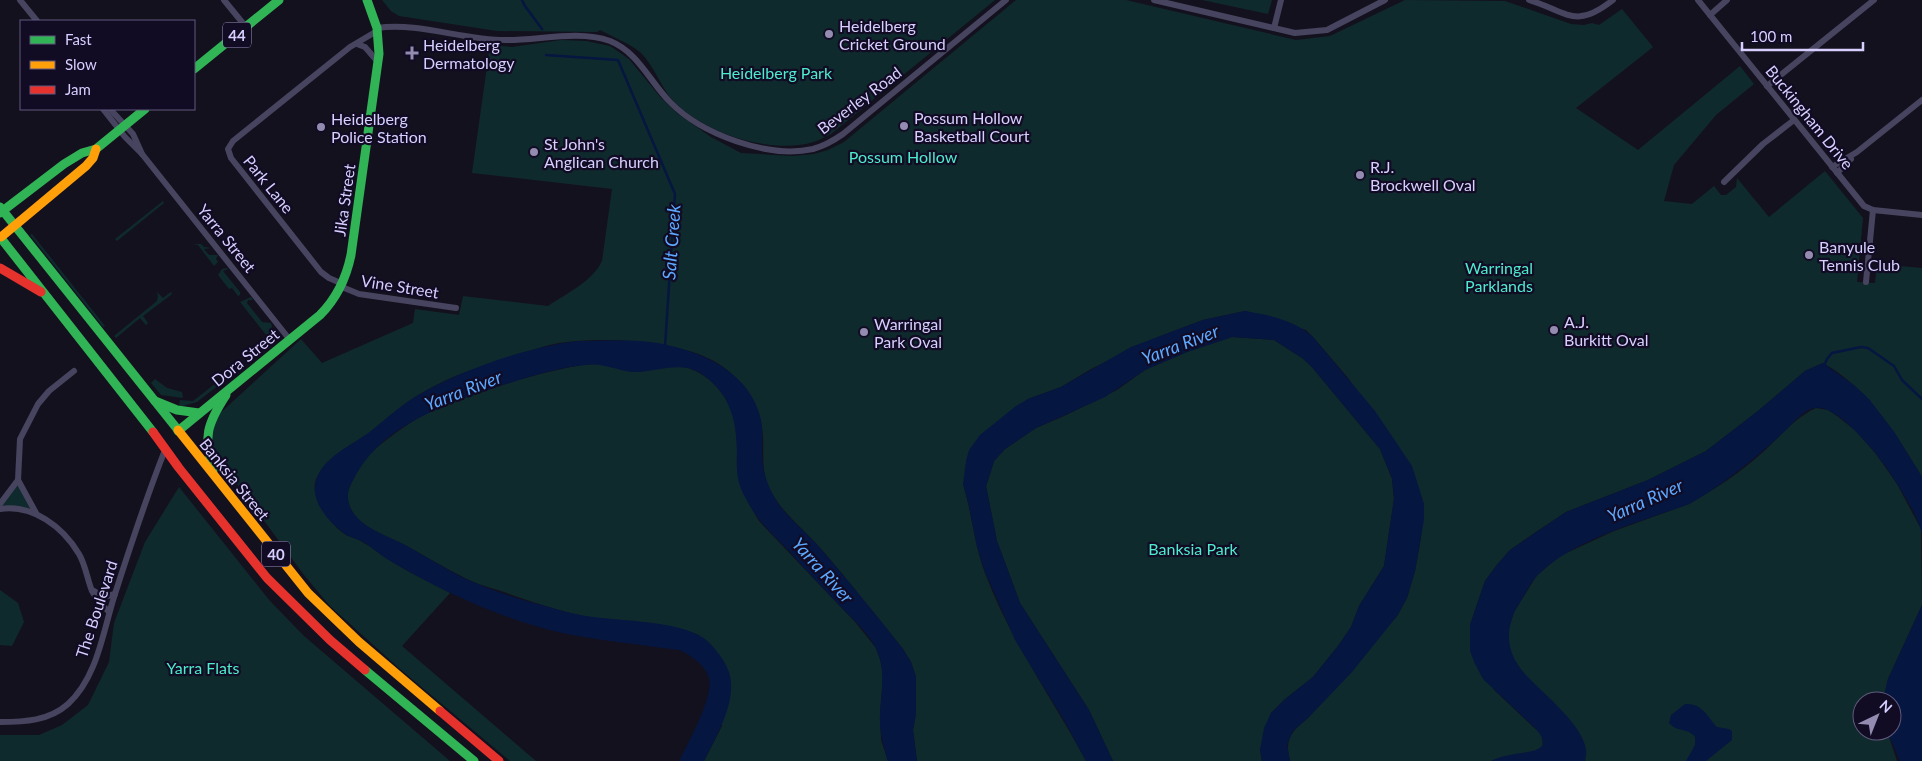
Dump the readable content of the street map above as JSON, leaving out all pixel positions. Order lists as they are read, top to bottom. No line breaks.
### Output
{"streets":{"main road":["44","Jika Street","Dora Street","Banksia Street","40"],"street":["Beverley Road","Buckingham Drive","Park Lane","Yarra Street","Vine Street","The Boulevard"]},"crossings":[["Beverley Road","Park Lane"],["Beverley Road","Jika Street"],["Park Lane","Jika Street"],["Park Lane","Vine Street"],["Park Lane","Dora Street"],["Jika Street","Vine Street"],["Jika Street","Dora Street"],["Yarra Street","Dora Street"],["Vine Street","Dora Street"],["Dora Street","Banksia Street"],["Dora Street","40"],["Dora Street","The Boulevard"],["40","The Boulevard"]],"water":["Salt Creek","Yarra River"],"parks":["Heidelberg Park","Possum Hollow","Warringal Parklands","Banksia Park","Yarra Flats"],"places":{"other":["Heidelberg Cricket Ground","Possum Hollow Basketball Court","Heidelberg Police Station","St John's Anglican Church","R.J. Brockwell Oval","Banyule Tennis Club","A.J. Burkitt Oval","Warringal Park Oval"],"health":["Heidelberg Dermatology"]},"legend":["Fast","Slow","Jam"],"scale_bar":"100 m","north":"top right"}
